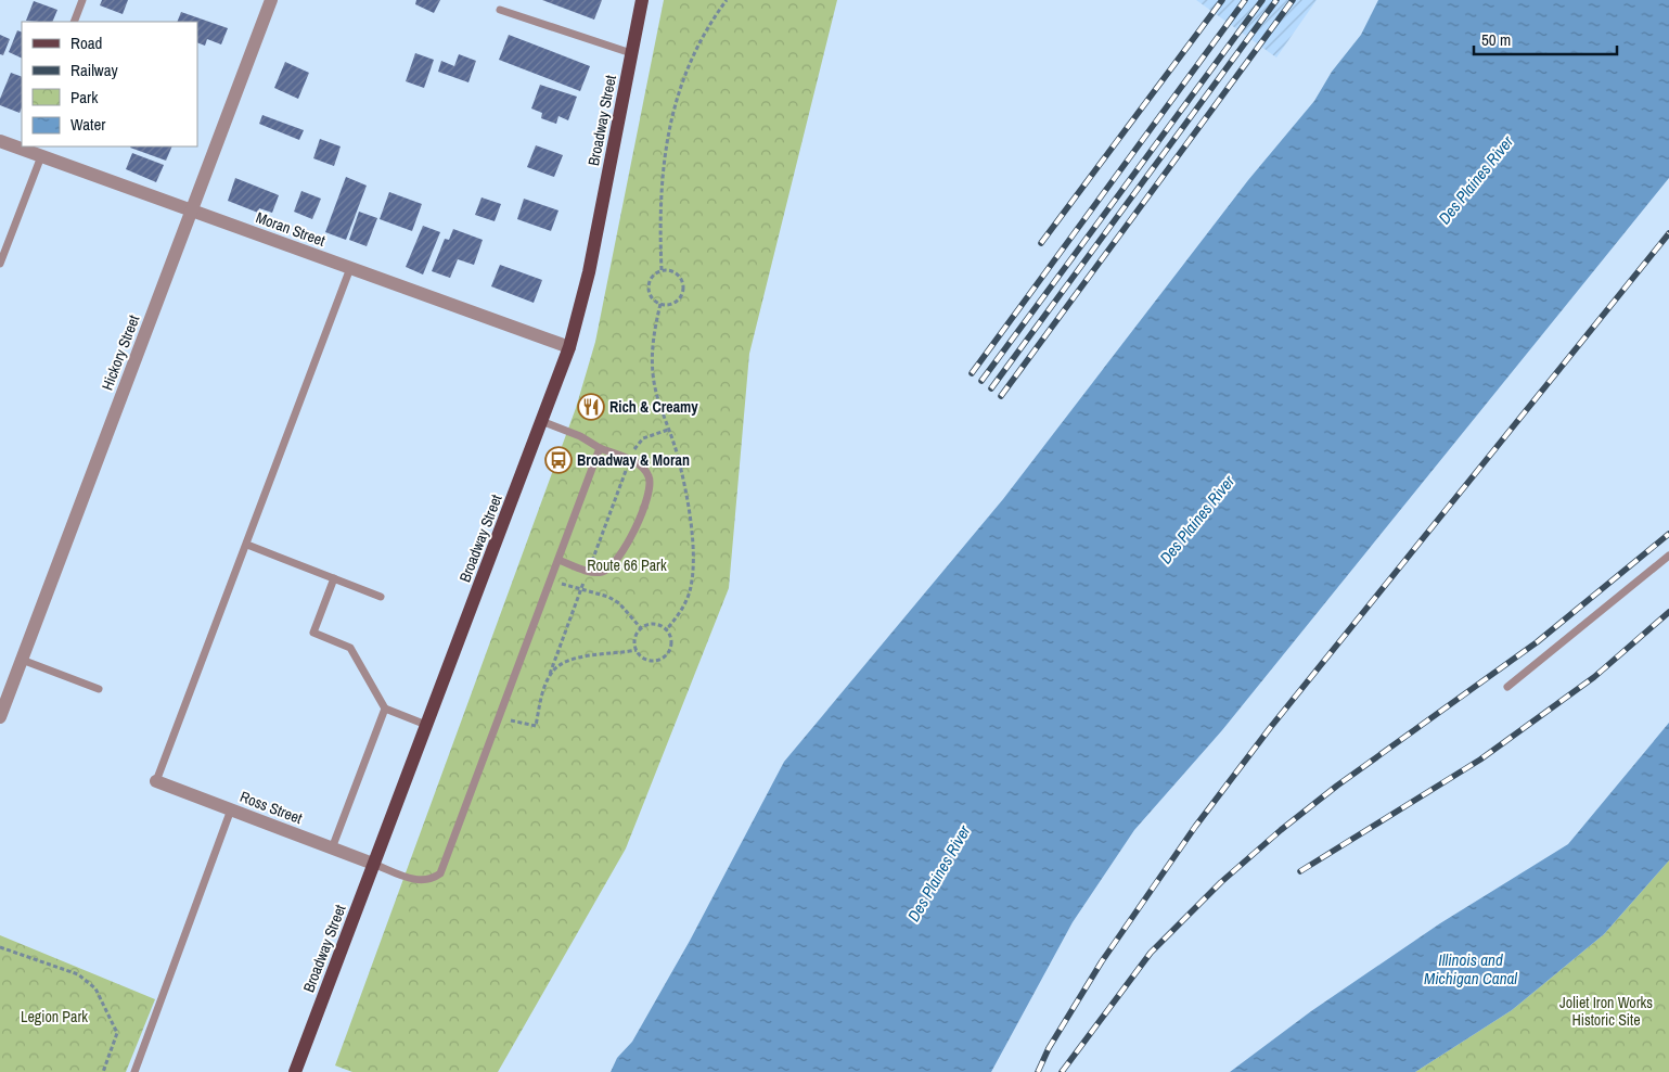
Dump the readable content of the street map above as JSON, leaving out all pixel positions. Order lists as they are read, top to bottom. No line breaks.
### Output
{"streets":{"main road":["Broadway Street"],"street":["Moran Street","Hickory Street","Ross Street"]},"crossings":[["Broadway Street","Moran Street"],["Broadway Street","Ross Street"],["Moran Street","Hickory Street"]],"water":["Des Plaines River","Illinois and Michigan Canal"],"parks":["Route 66 Park","Joliet Iron Works Historic Site","Legion Park"],"places":{"restaurant":["Rich & Creamy"],"bus stop":["Broadway & Moran"]},"legend":["Road","Railway","Park","Water"],"scale_bar":"50 m"}
